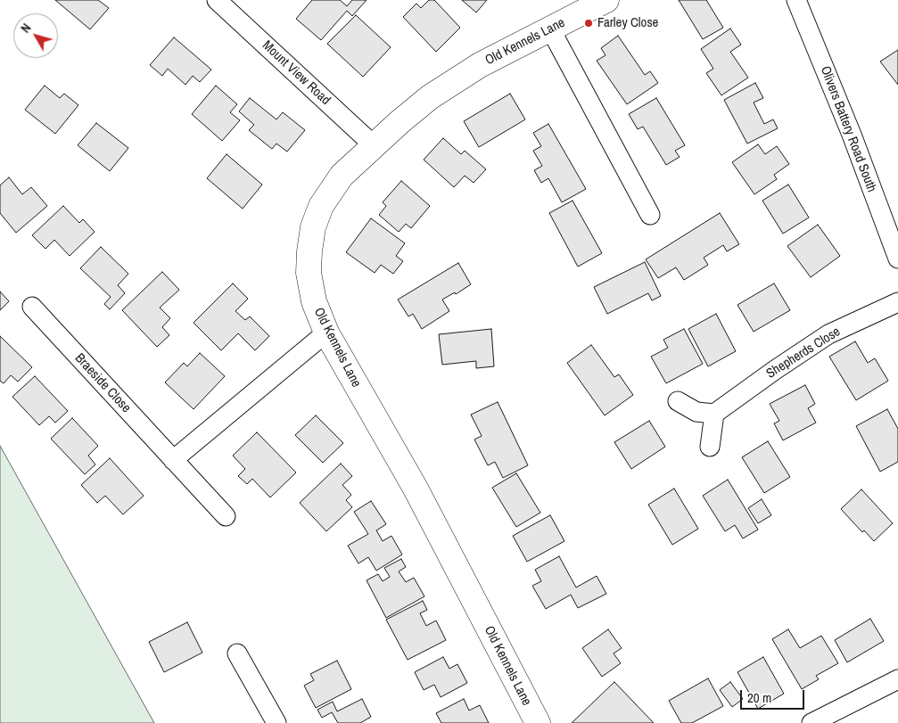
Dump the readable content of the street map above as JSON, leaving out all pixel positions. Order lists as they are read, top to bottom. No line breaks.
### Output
{"streets":{"street":["Old Kennels Lane","Mount View Road","Olivers Battery Road South","Shepherds Close","Braeside Close"]},"crossings":[["Old Kennels Lane","Mount View Road"]],"places":["Farley Close"],"scale_bar":"20 m","north":"top left"}
